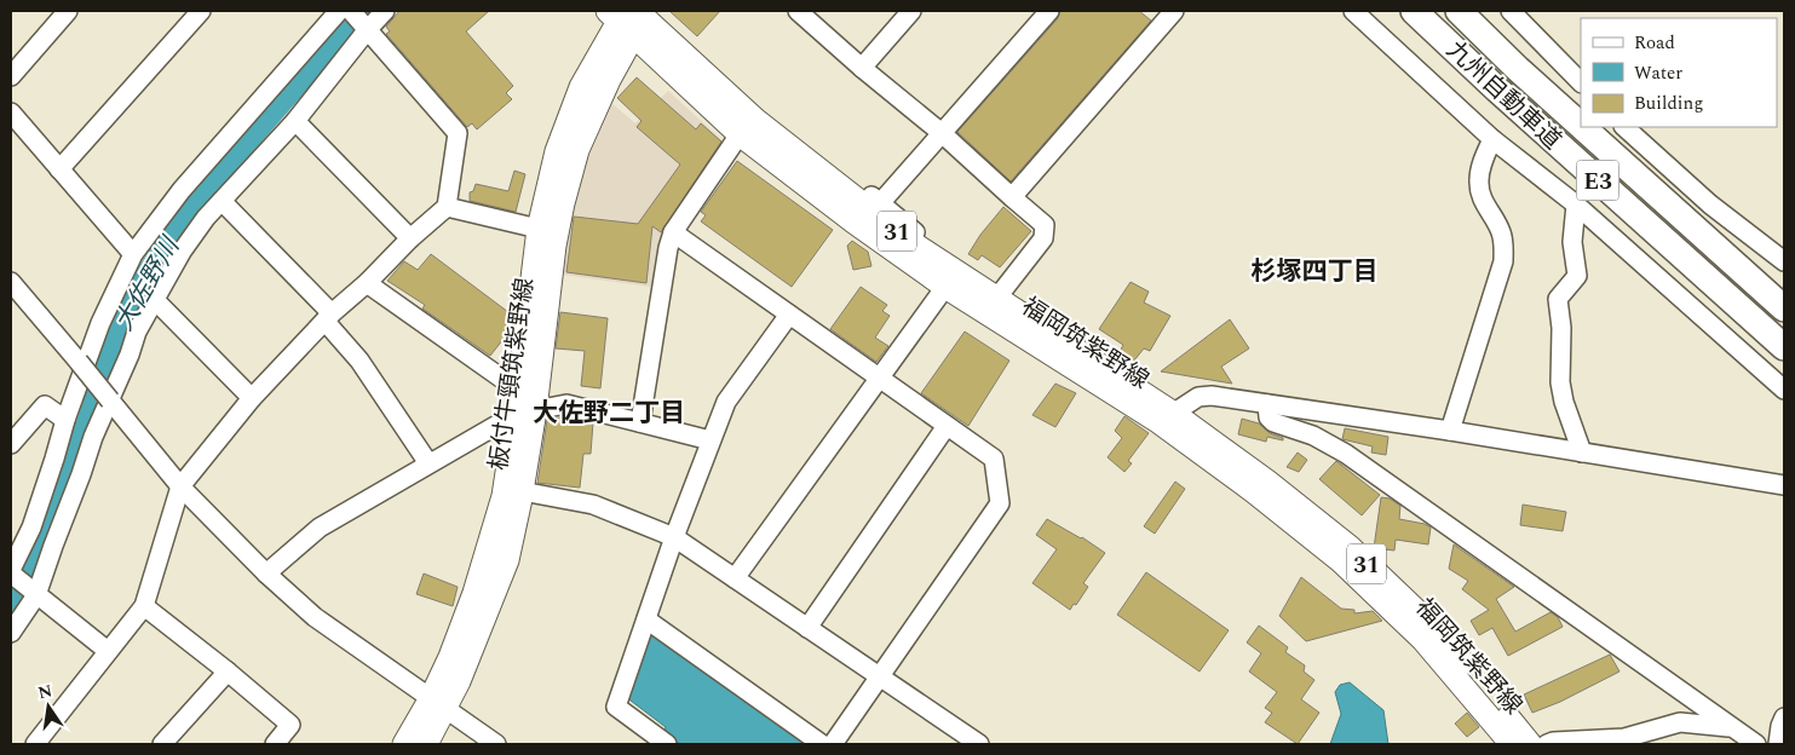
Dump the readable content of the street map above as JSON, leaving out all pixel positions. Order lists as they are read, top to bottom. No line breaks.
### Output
{"streets":{"highway":["九州自動車道","E3"],"main road":["31","福岡筑紫野線","板付牛頸筑紫野線"]},"crossings":[["福岡筑紫野線","板付牛頸筑紫野線"]],"districts":["杉塚四丁目","大佐野二丁目"],"water":["大佐野川"],"legend":["Road","Water","Building"],"north":"top"}
